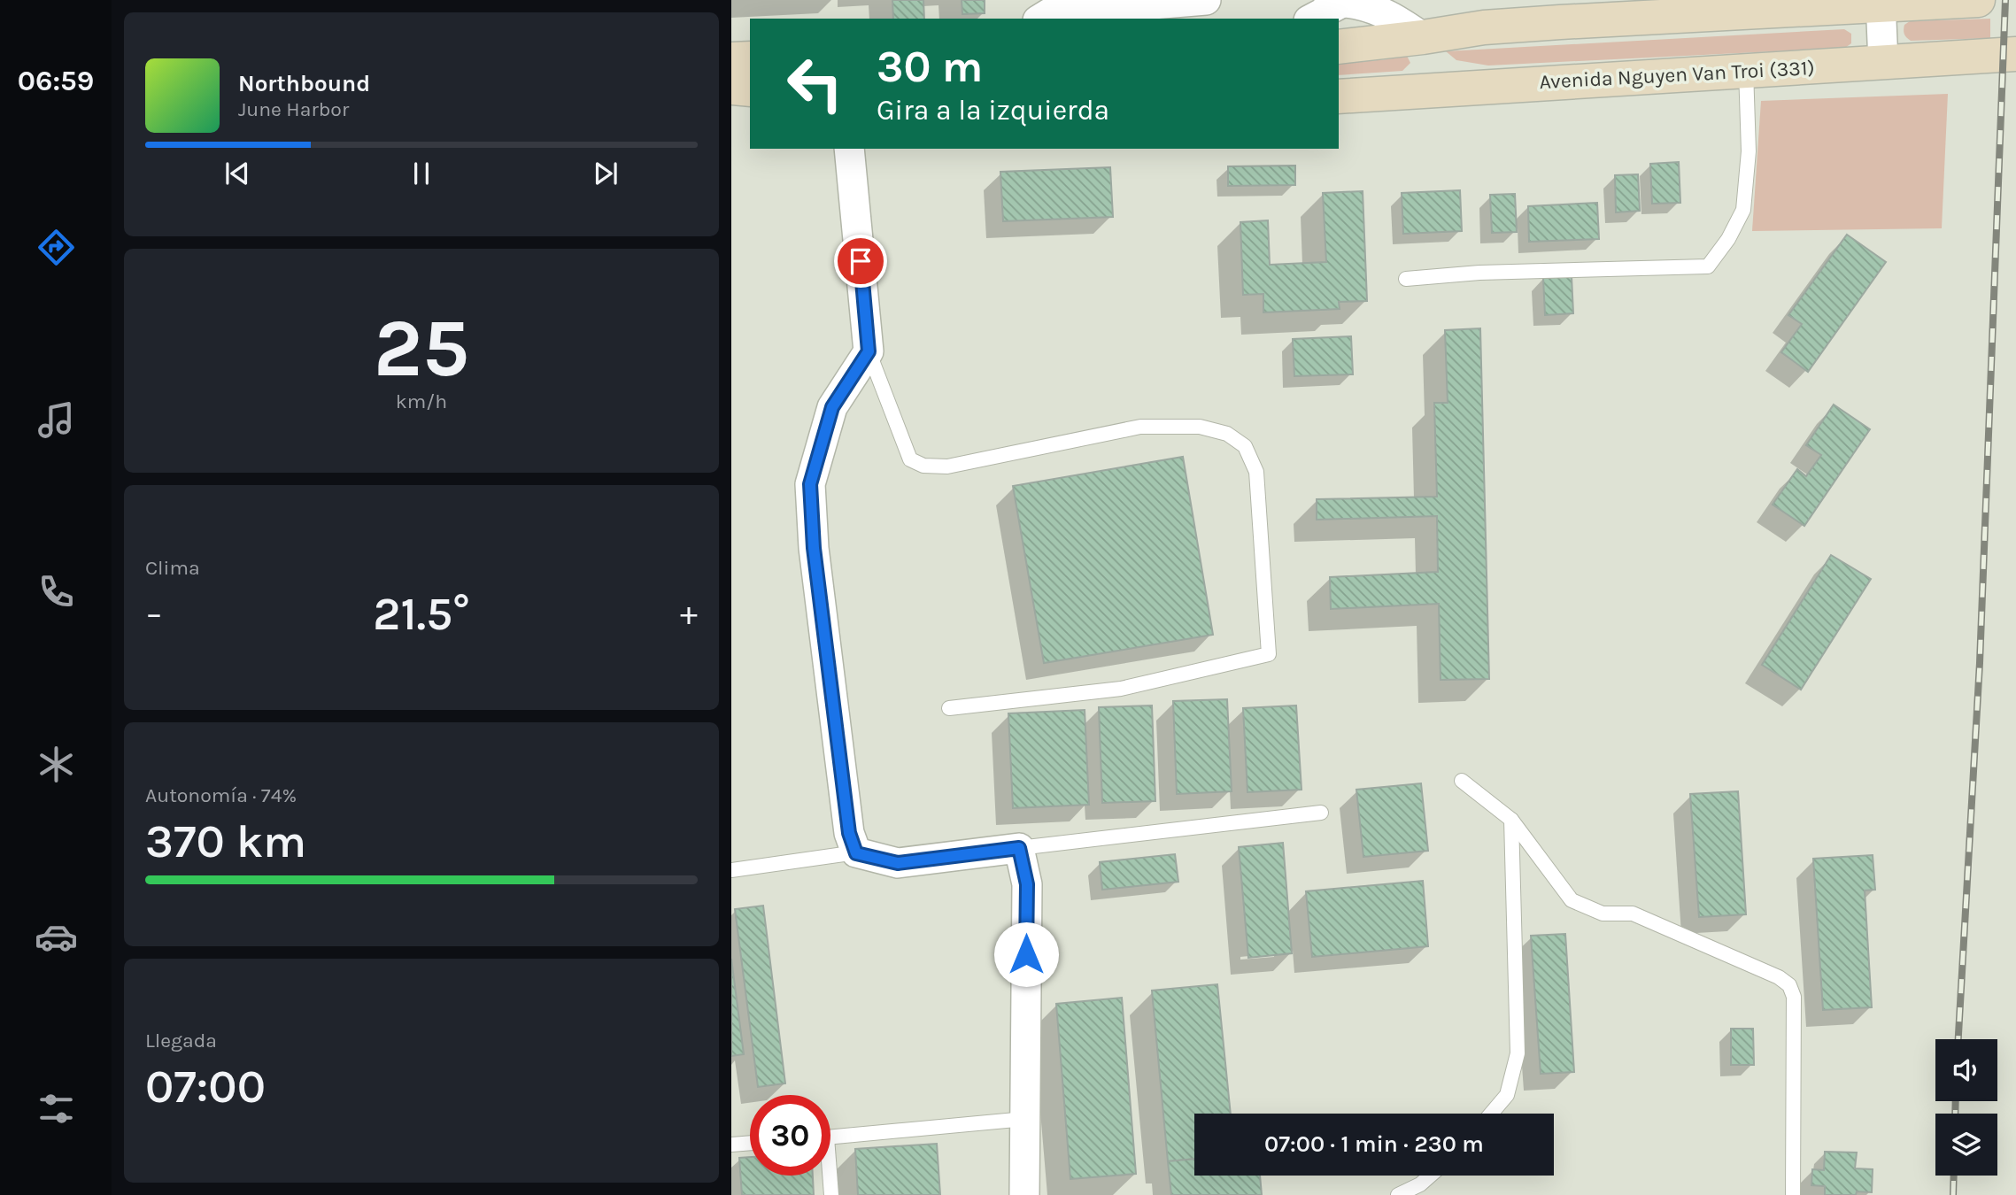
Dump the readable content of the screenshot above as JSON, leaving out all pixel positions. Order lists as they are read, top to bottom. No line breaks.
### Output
{"streets":{"main road":["Avenida Nguyen Van Troi (331)"]},"page":{"tabs":"06:59","turn":["30 m","Gira a la izquierda"],"song":["Northbound","June Harbor"],"tile":[["25","km/h"],"Clima",["Autonomía · 74%","370 km"],["Llegada","07:00"]],"heat":["−","21.5°","+"],"limit":"30","trip":"07:00 · 1 min · 230 m"}}
